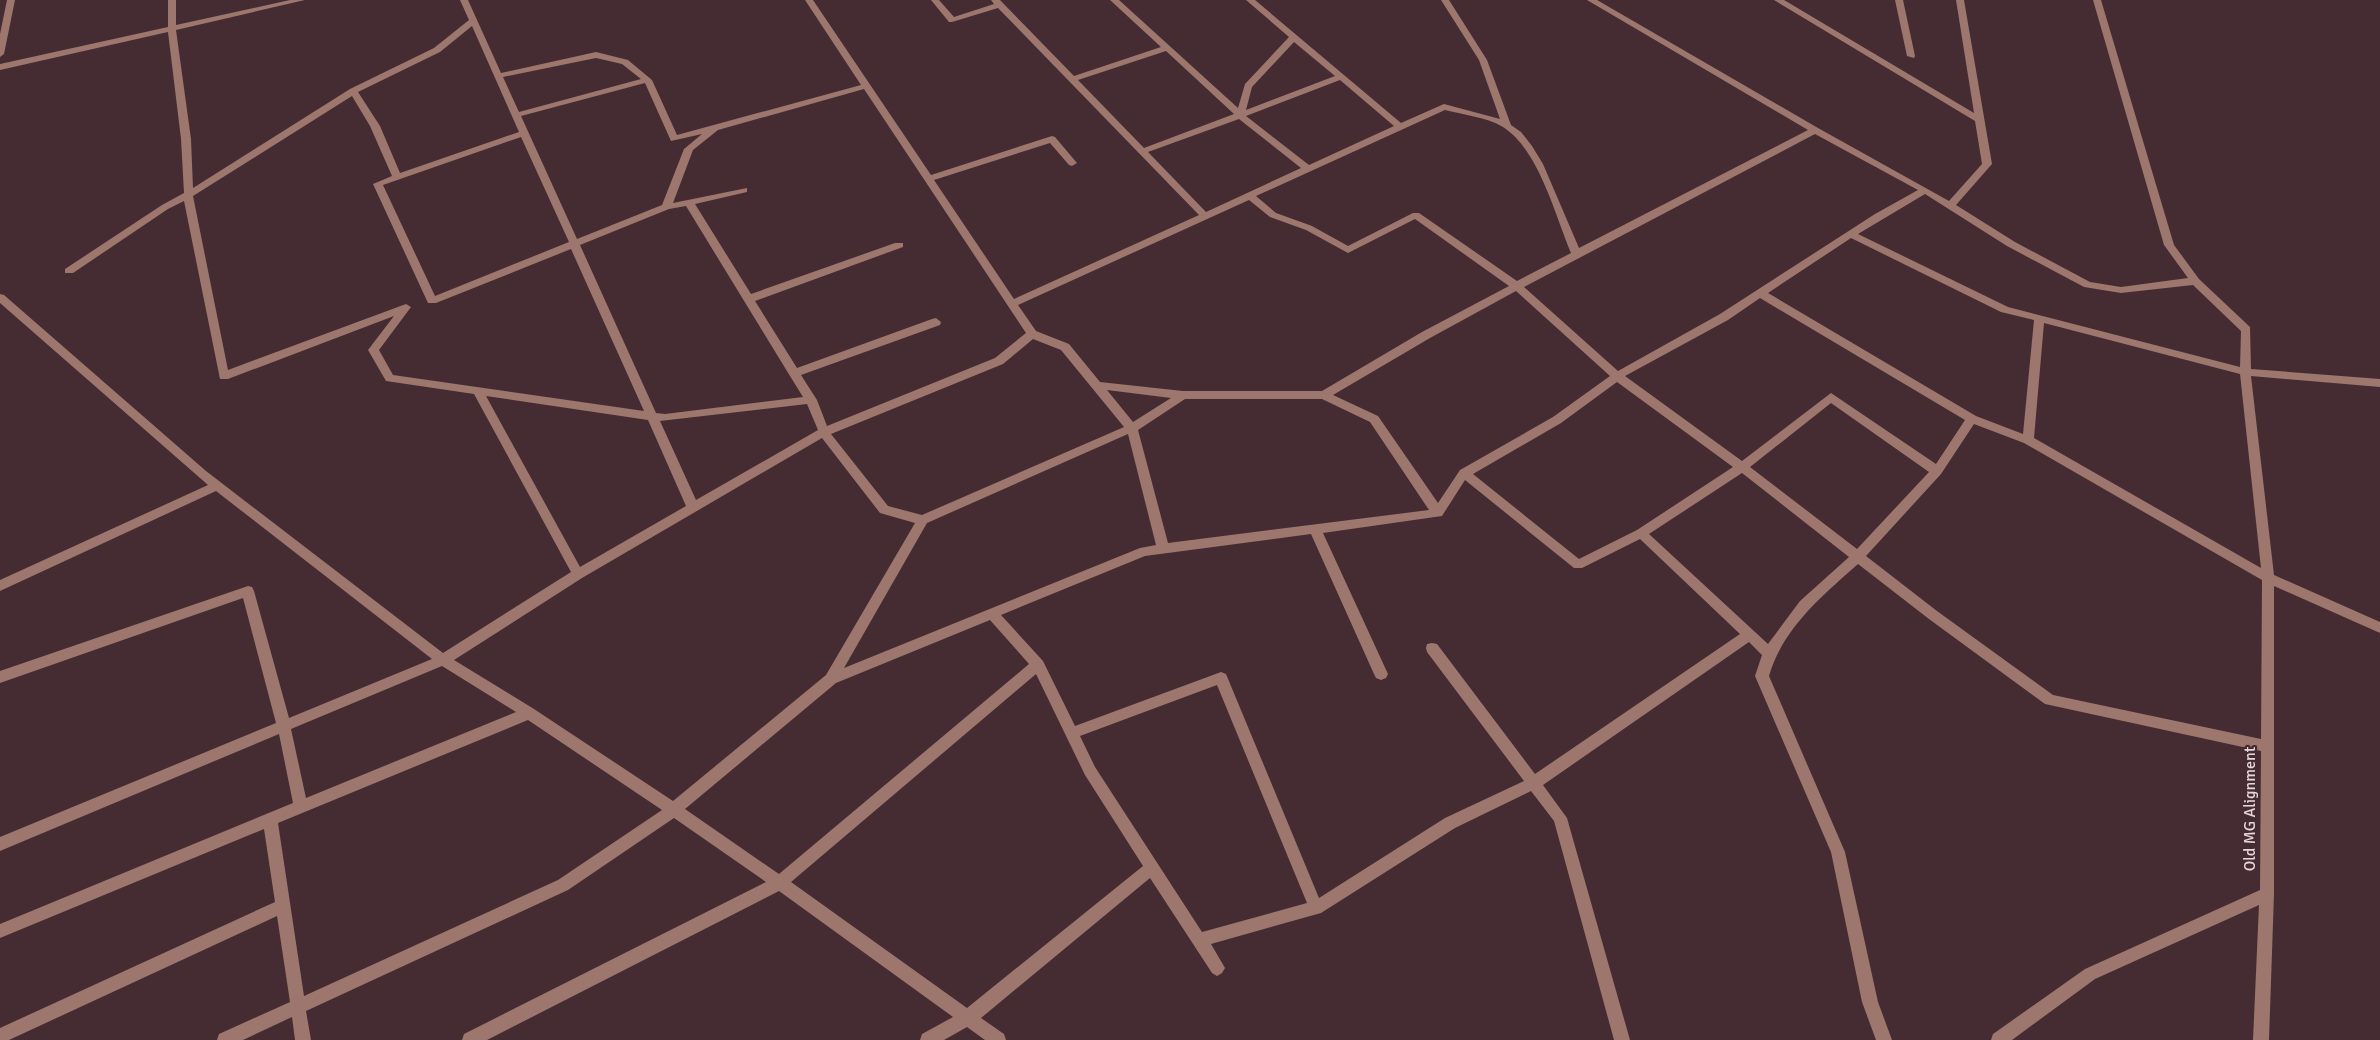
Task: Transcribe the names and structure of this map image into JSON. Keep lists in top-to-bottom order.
{
  "streets": {
    "street": ["Old MG Alignment"]
  }
}
